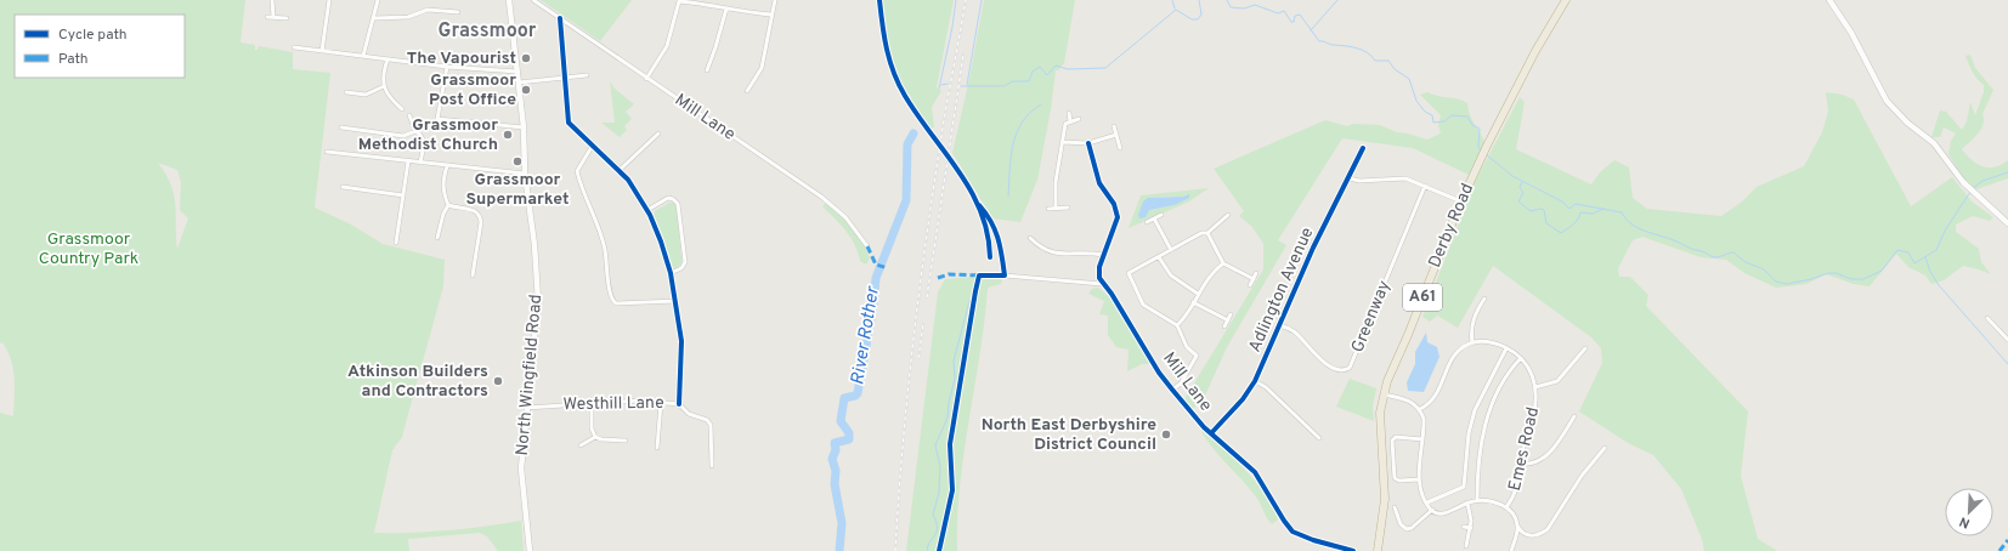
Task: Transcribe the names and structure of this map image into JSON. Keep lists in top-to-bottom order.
{
  "streets": {
    "highway": ["Derby Road", "A61"],
    "main road": ["North Wingfield Road"],
    "street": [
      "Mill Lane",
      "Adlington Avenue",
      "Greenway",
      "Westhill Lane",
      "Emes Road"
    ]
  },
  "crossings": [
    ["Mill Lane", "Adlington Avenue"],
    ["Adlington Avenue", "Greenway"],
    ["North Wingfield Road", "Westhill Lane"]
  ],
  "districts": ["Grassmoor"],
  "water": ["River Rother"],
  "parks": ["Grassmoor Country Park"],
  "places": [
    "The Vapourist",
    "Grassmoor Post Office",
    "Grassmoor Methodist Church",
    "Grassmoor Supermarket",
    "Atkinson Builders and Contractors",
    "North East Derbyshire District Council"
  ],
  "legend": ["Cycle path", "Path"],
  "north": "bottom left"
}
